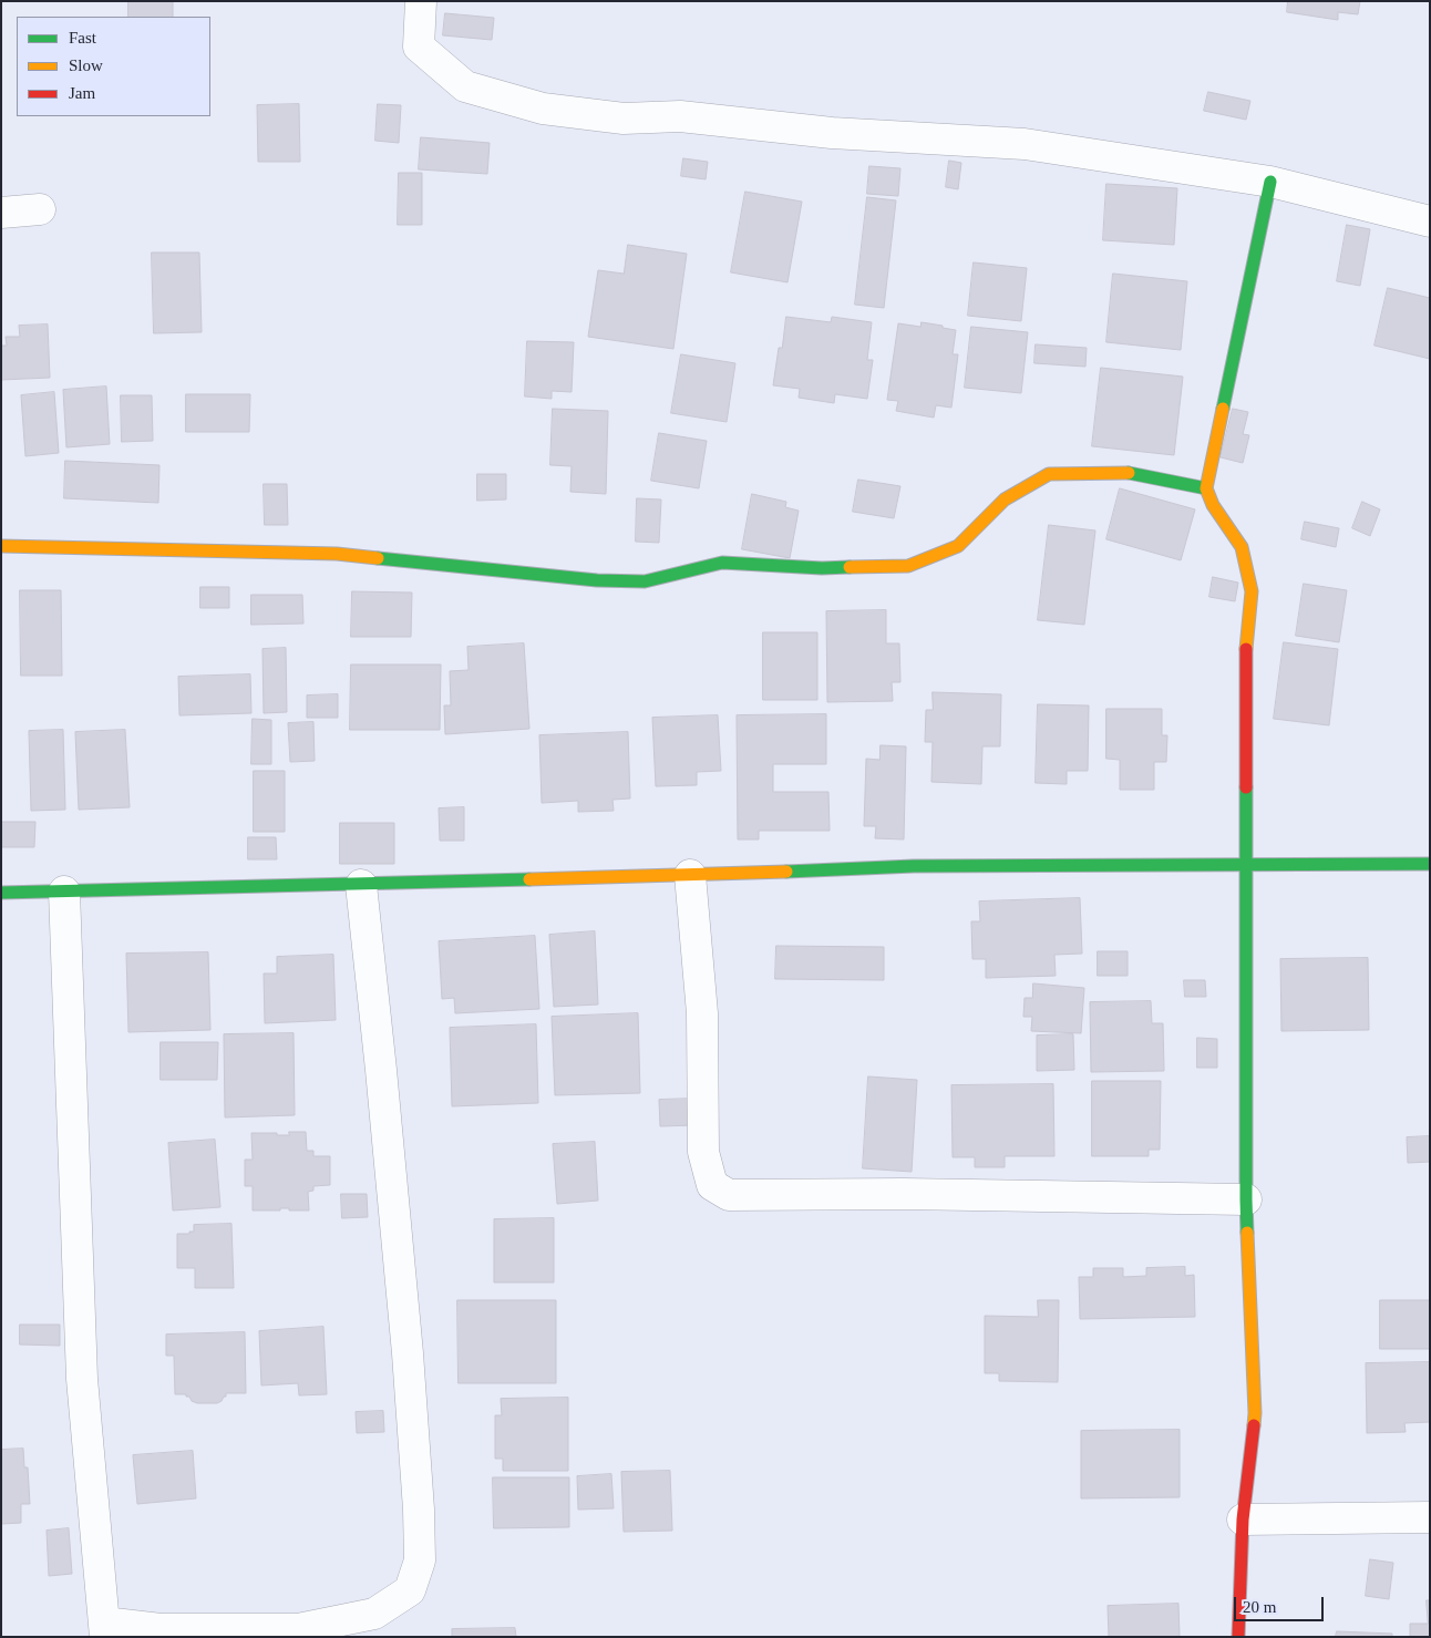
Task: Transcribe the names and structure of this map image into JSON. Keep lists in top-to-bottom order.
{
  "legend": ["Fast", "Slow", "Jam"],
  "scale_bar": "20 m"
}
